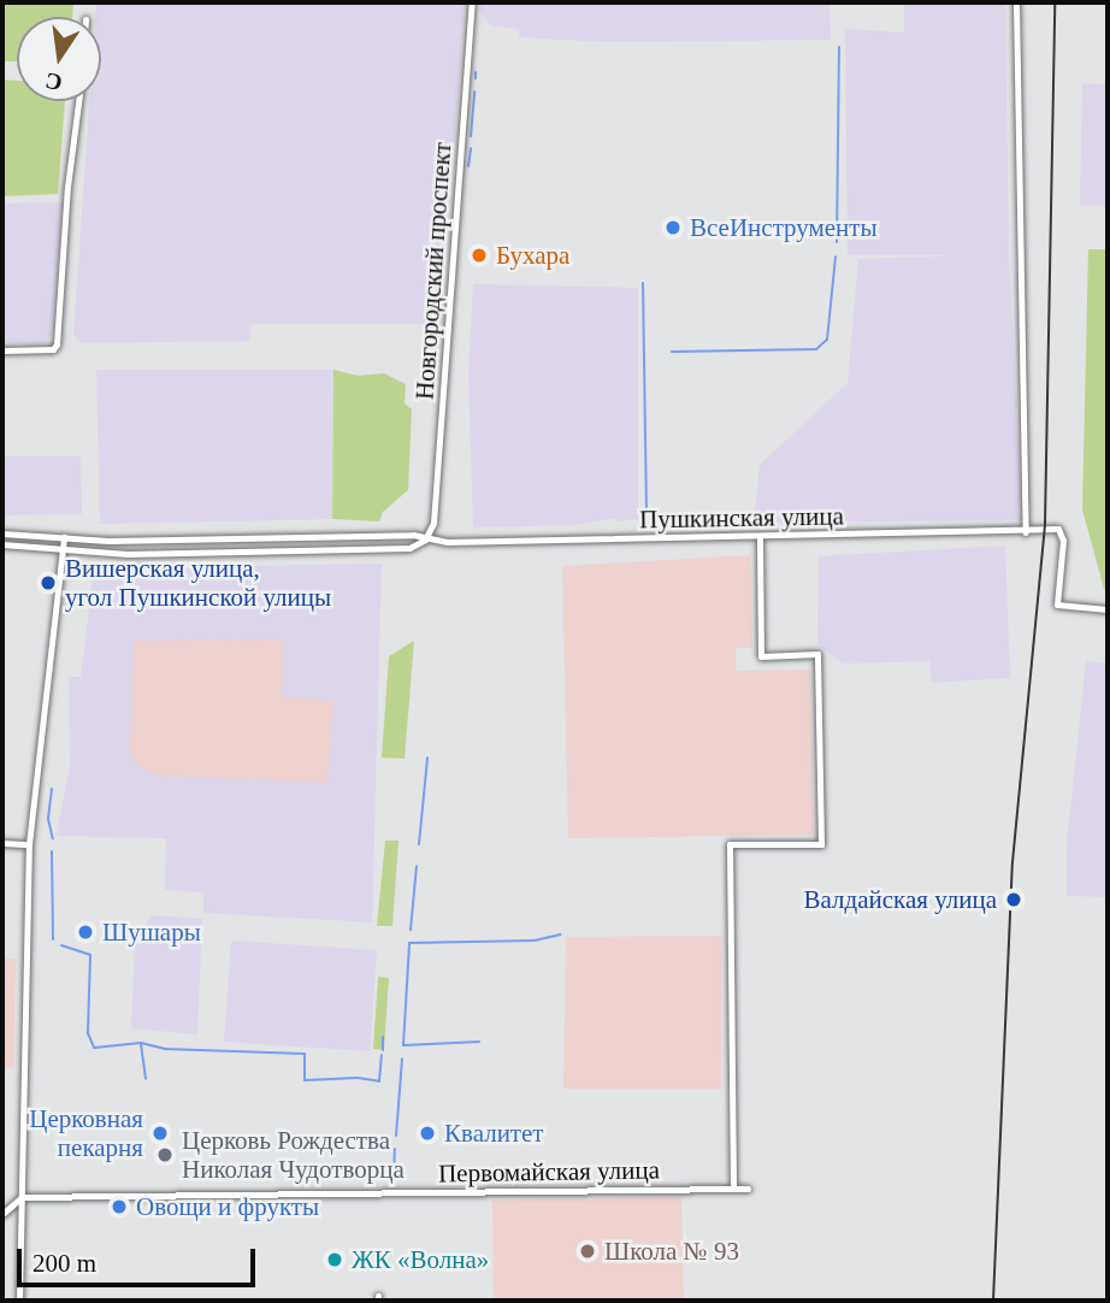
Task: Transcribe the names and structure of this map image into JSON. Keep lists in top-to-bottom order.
{
  "streets": {
    "street": ["Новгородский проспект", "Пушкинская улица", "Первомайская улица"]
  },
  "crossings": [
    ["Новгородский проспект", "Пушкинская улица"]
  ],
  "places": [
    "ВсеИнструменты",
    "Бухара",
    "Вишерская улица, угол Пушкинской улицы",
    "Валдайская улица",
    "Шушары",
    "Церковная пекарня",
    "Квалитет",
    "Церковь Рождества Николая Чудотворца",
    "Овощи и фрукты",
    "Школа № 93",
    "ЖК «Волна»"
  ],
  "scale_bar": "200 m",
  "north": "bottom"
}
